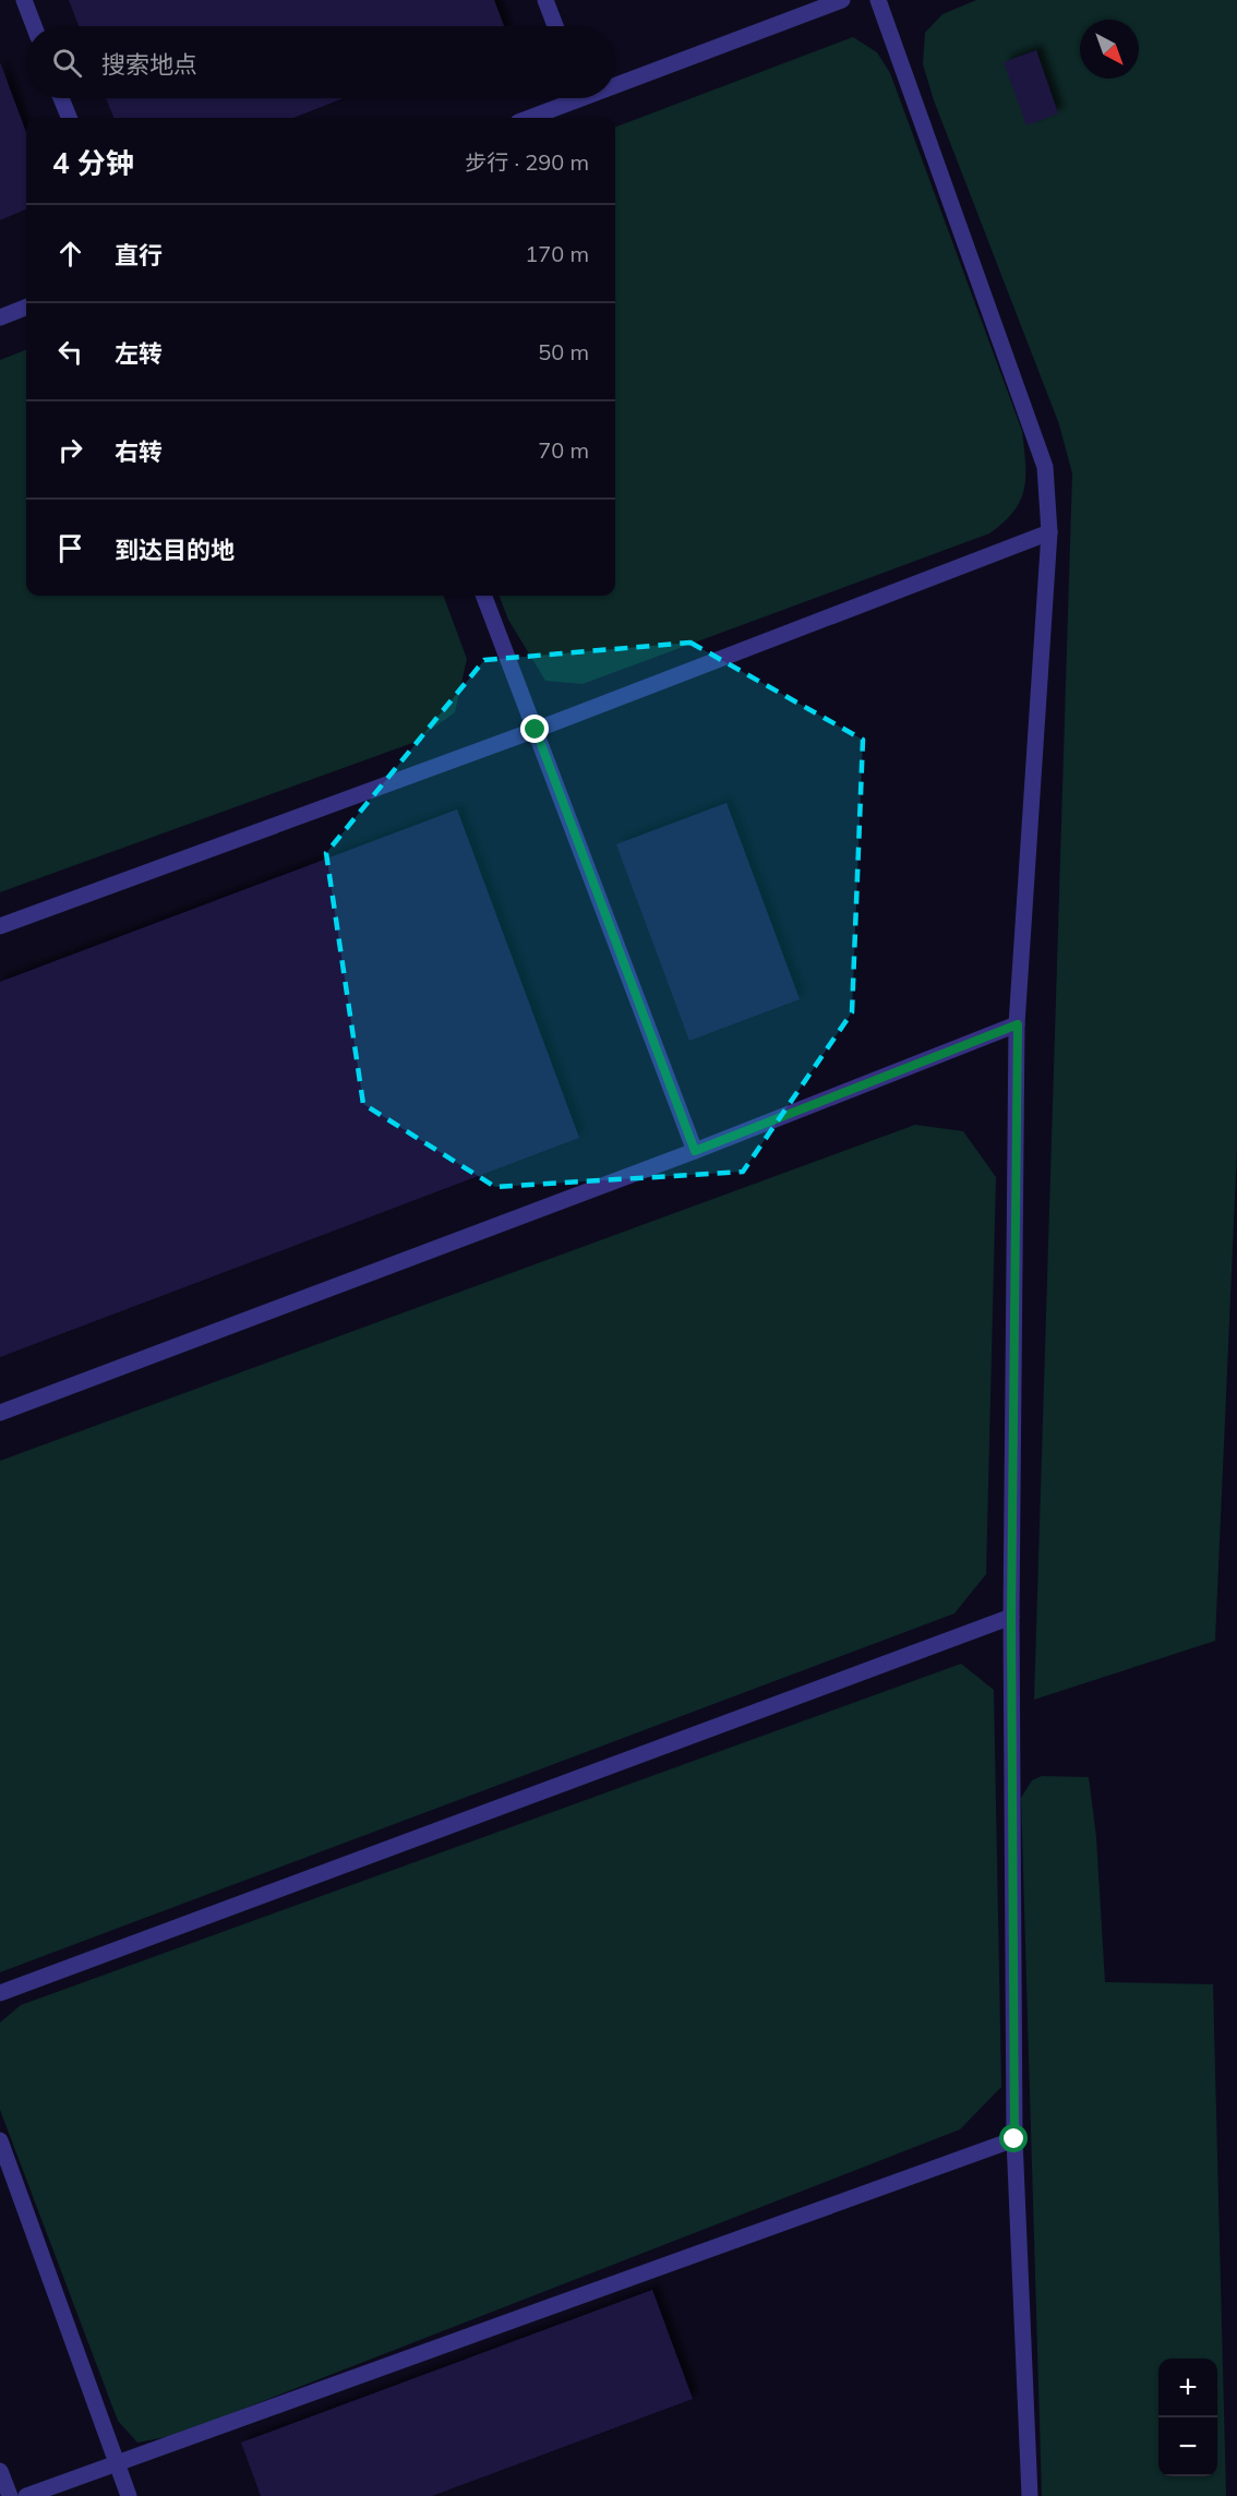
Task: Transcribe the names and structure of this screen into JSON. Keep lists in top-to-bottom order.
{
  "north": "bottom right",
  "page": {
    "search": "搜索地点",
    "heading": ["4 分钟", "步行 · 290 m"],
    "list": [
      ["直行", "170 m"],
      ["左转", "50 m"],
      ["右转", "70 m"],
      "到达目的地"
    ],
    "map_buttons": ["+", "−"]
  }
}
